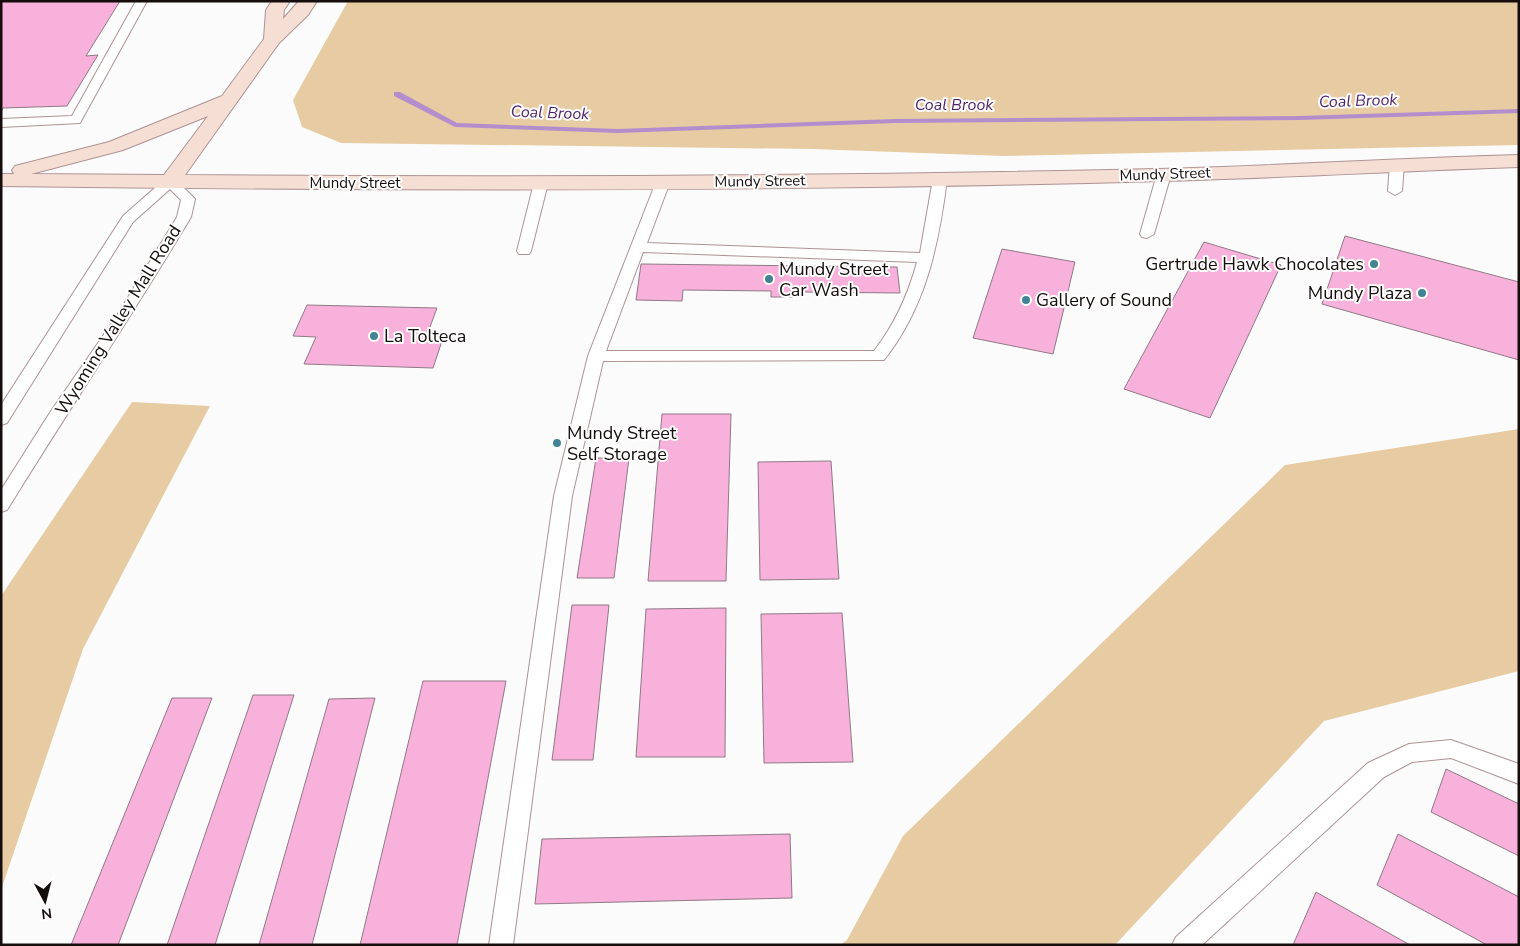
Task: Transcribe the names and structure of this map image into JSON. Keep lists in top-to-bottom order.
{
  "streets": {
    "main road": ["Mundy Street"],
    "lane": ["Wyoming Valley Mall Road"]
  },
  "crossings": [
    ["Mundy Street", "Wyoming Valley Mall Road"]
  ],
  "water": ["Coal Brook"],
  "places": [
    "Gertrude Hawk Chocolates",
    "Mundy Street Car Wash",
    "Mundy Plaza",
    "Gallery of Sound",
    "La Tolteca",
    "Mundy Street Self Storage"
  ],
  "north": "bottom"
}
